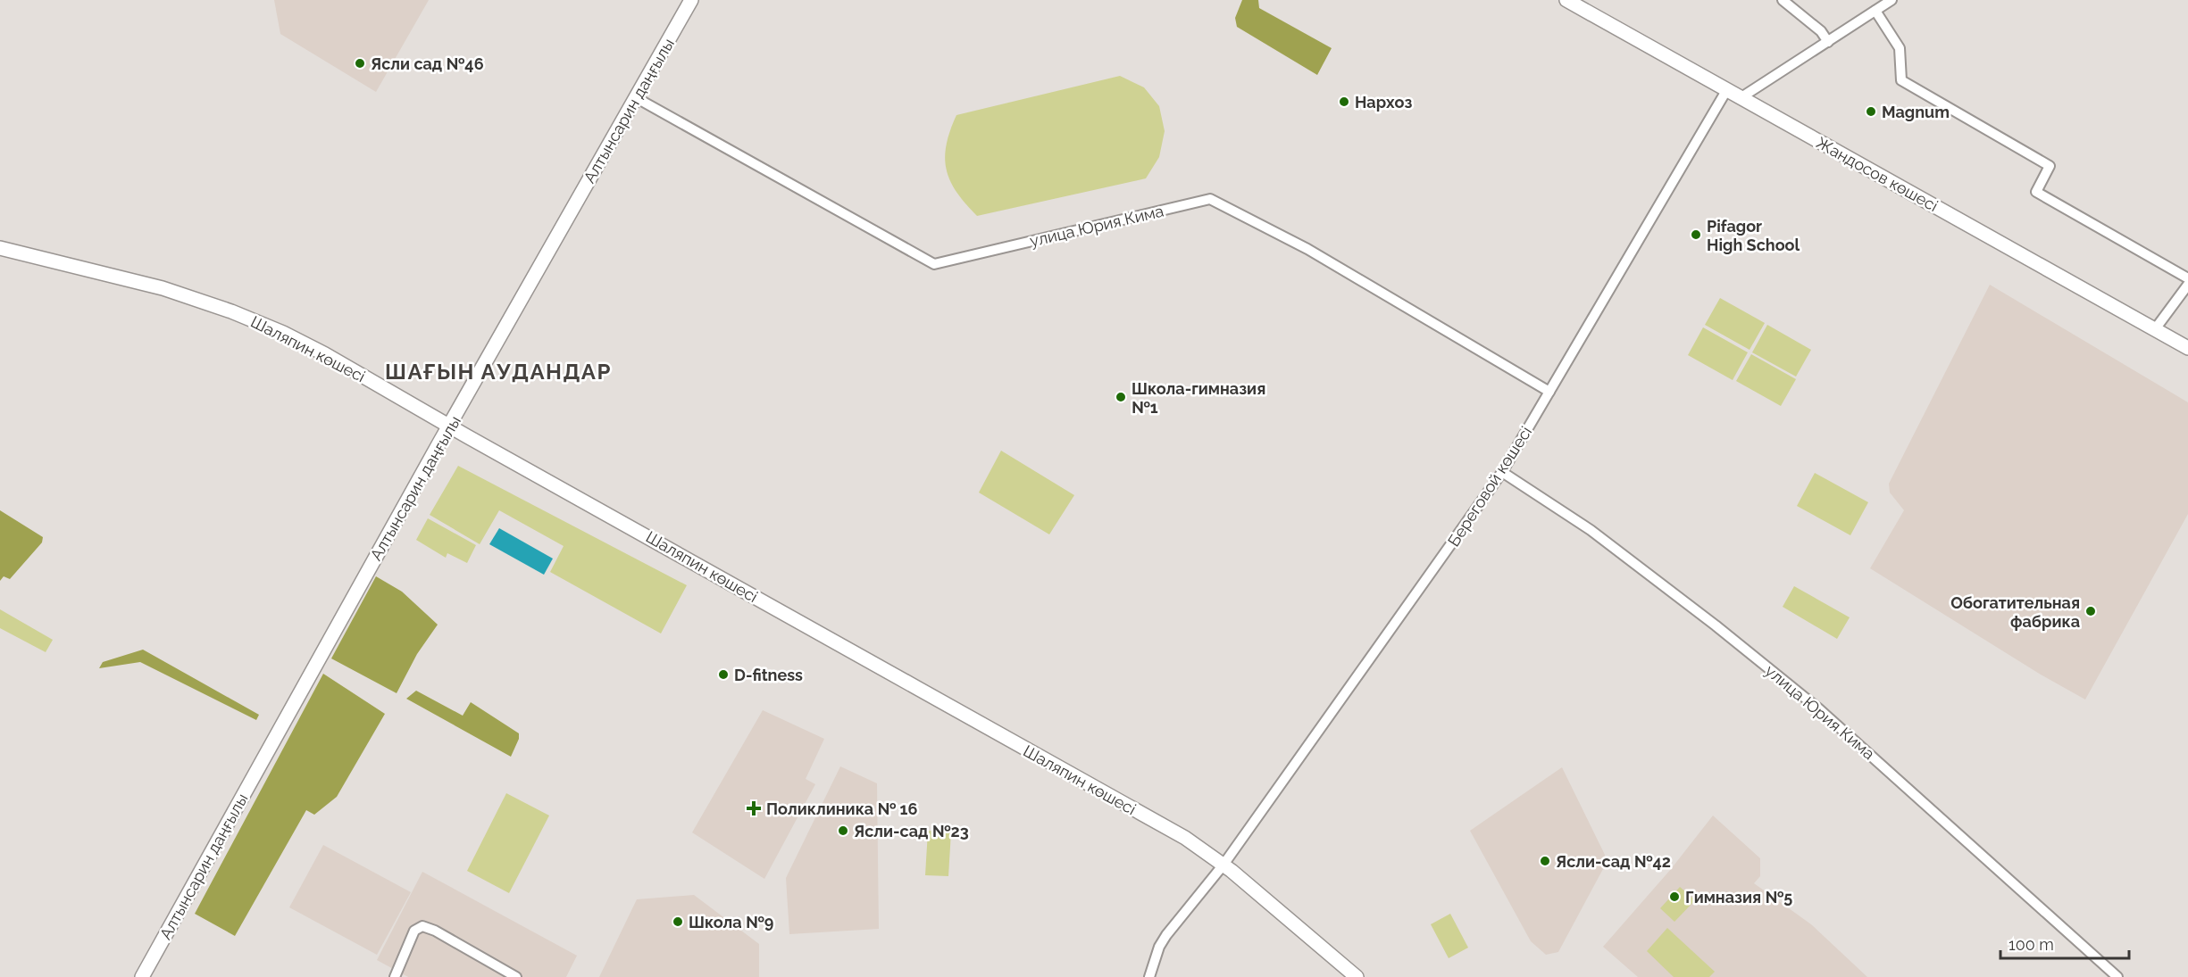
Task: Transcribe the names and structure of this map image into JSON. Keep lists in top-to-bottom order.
{
  "streets": {
    "main road": ["Алтынсарин даңғылы", "Жандосов көшесі", "Шаляпин көшесі"],
    "street": ["улица Юрия Кима", "Береговой көшесі"]
  },
  "crossings": [
    ["Алтынсарин даңғылы", "улица Юрия Кима"],
    ["Алтынсарин даңғылы", "Шаляпин көшесі"],
    ["Жандосов көшесі", "Береговой көшесі"],
    ["улица Юрия Кима", "Береговой көшесі"],
    ["Шаляпин көшесі", "Береговой көшесі"]
  ],
  "districts": ["ШАҒЫН АУДАНДАР"],
  "places": {
    "other": [
      "Ясли сад №46",
      "Нархоз",
      "Magnum",
      "Pifagor High School",
      "Школа-гимназия №1",
      "Обогатительная фабрика",
      "D-fitness",
      "Ясли-сад №23",
      "Ясли-сад №42",
      "Гимназия №5",
      "Школа №9"
    ],
    "health": ["Поликлиника № 16"]
  },
  "scale_bar": "100 m"
}
